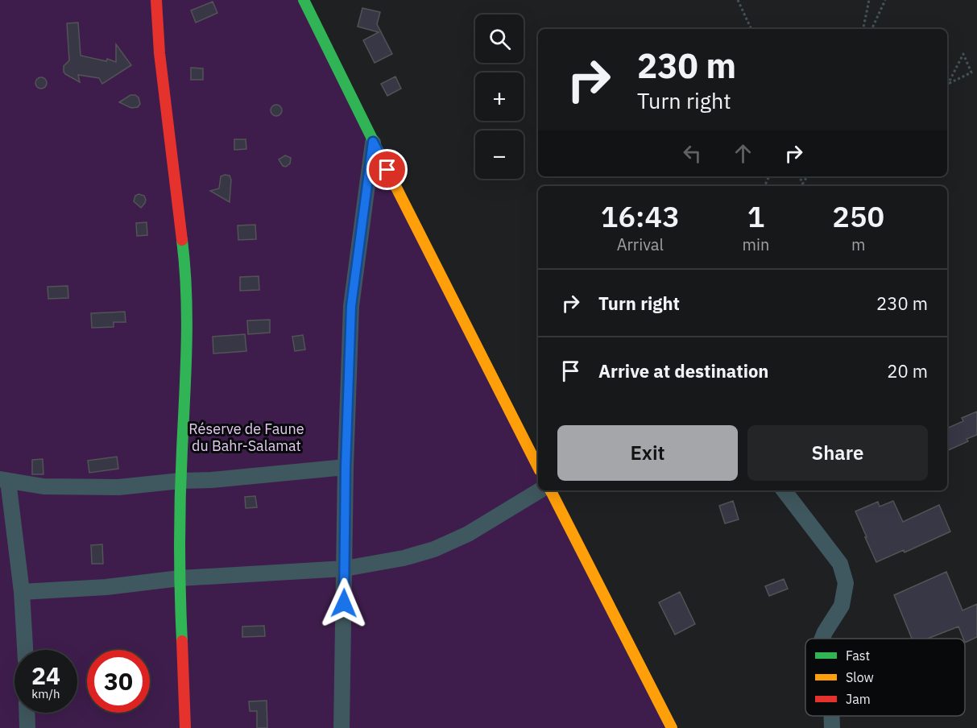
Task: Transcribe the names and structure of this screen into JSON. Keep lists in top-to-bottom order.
{
  "parks": ["Réserve de Faune du Bahr-Salamat"],
  "legend": ["Fast", "Slow", "Jam"],
  "page": {
    "map_buttons": ["+", "−"],
    "turn": ["230 m", "Turn right"],
    "eta": [
      "16:43",
      "Arrival",
      "1",
      "min",
      "250",
      "m"
    ],
    "list": [
      {
        "name": "Turn right",
        "value": "230 m"
      },
      {
        "name": "Arrive at destination",
        "value": "20 m"
      }
    ],
    "buttons": ["Exit", "Share"],
    "speed": "24 km/h",
    "limit": "30"
  }
}
